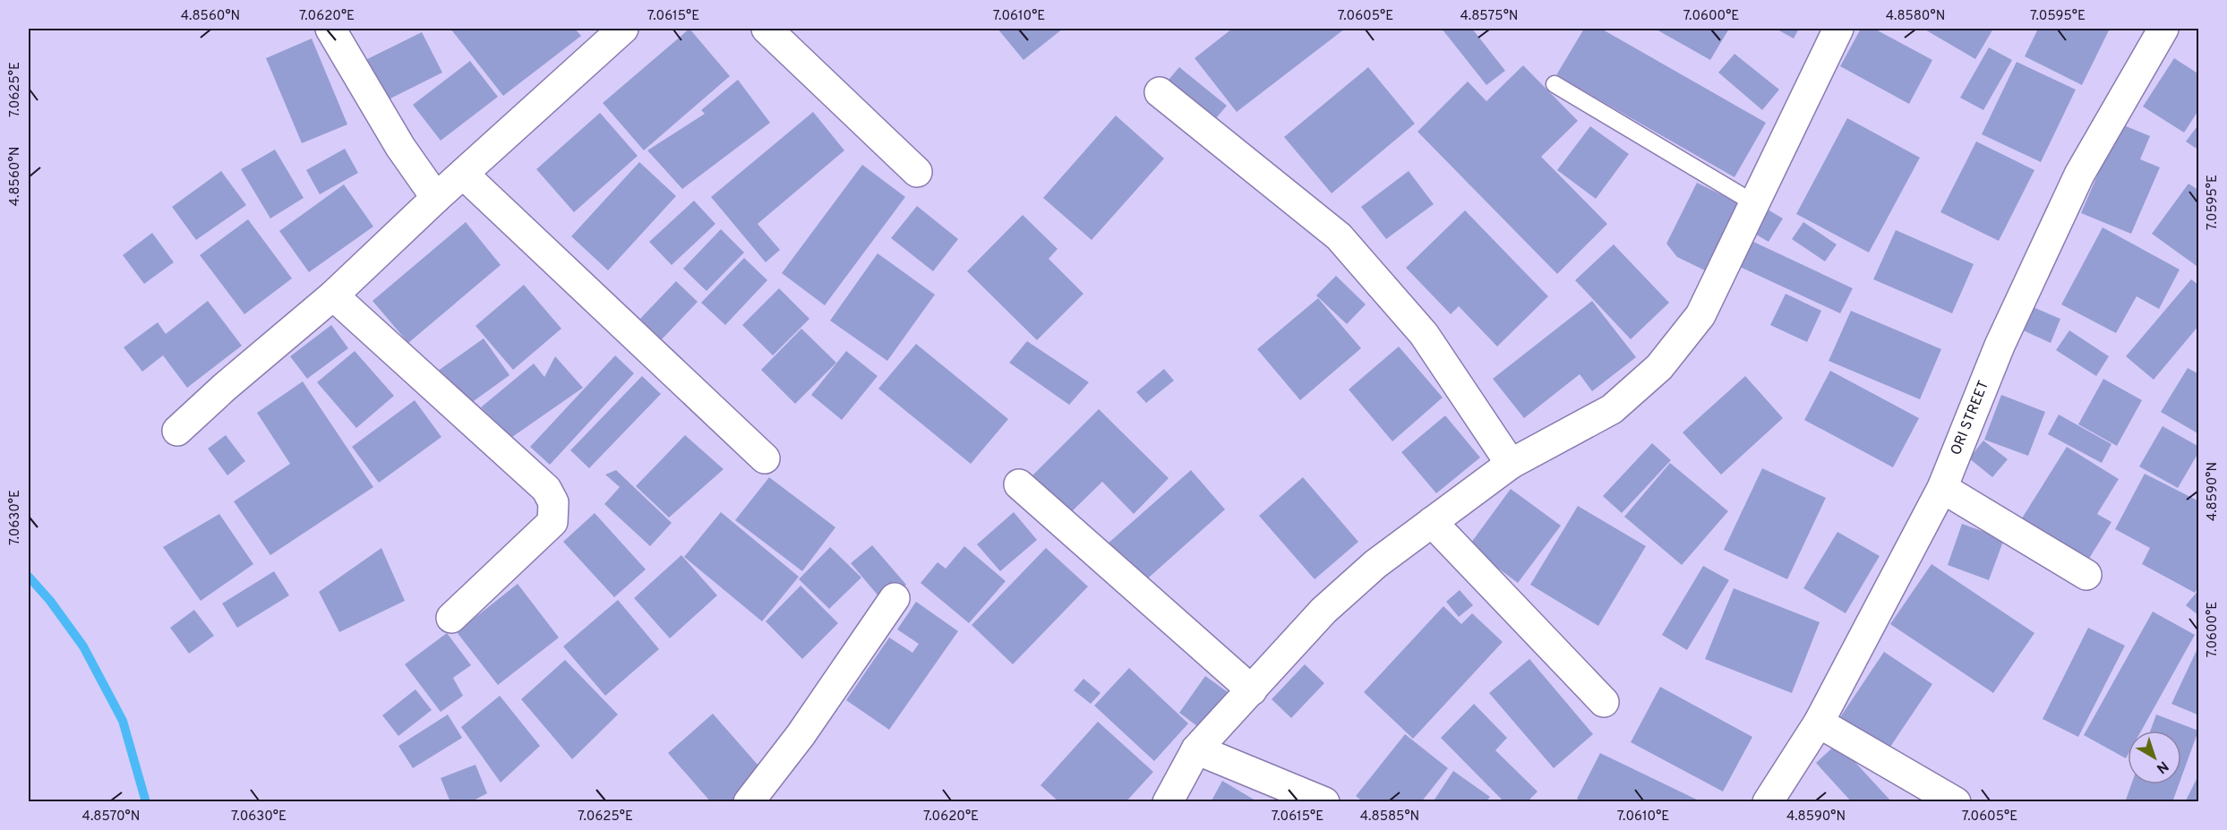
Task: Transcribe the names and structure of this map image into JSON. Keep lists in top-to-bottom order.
{
  "streets": {
    "street": ["ORI STREET"]
  },
  "north": "bottom right",
  "coordinates": [
    "4.8560°N",
    "7.0620°E",
    "7.0615°E",
    "7.0610°E",
    "7.0605°E",
    "4.8575°N",
    "7.0600°E",
    "4.8580°N",
    "7.0595°E",
    "7.0625°E",
    "4.8590°N",
    "7.0630°E",
    "4.8570°N",
    "4.8585°N"
  ]
}
